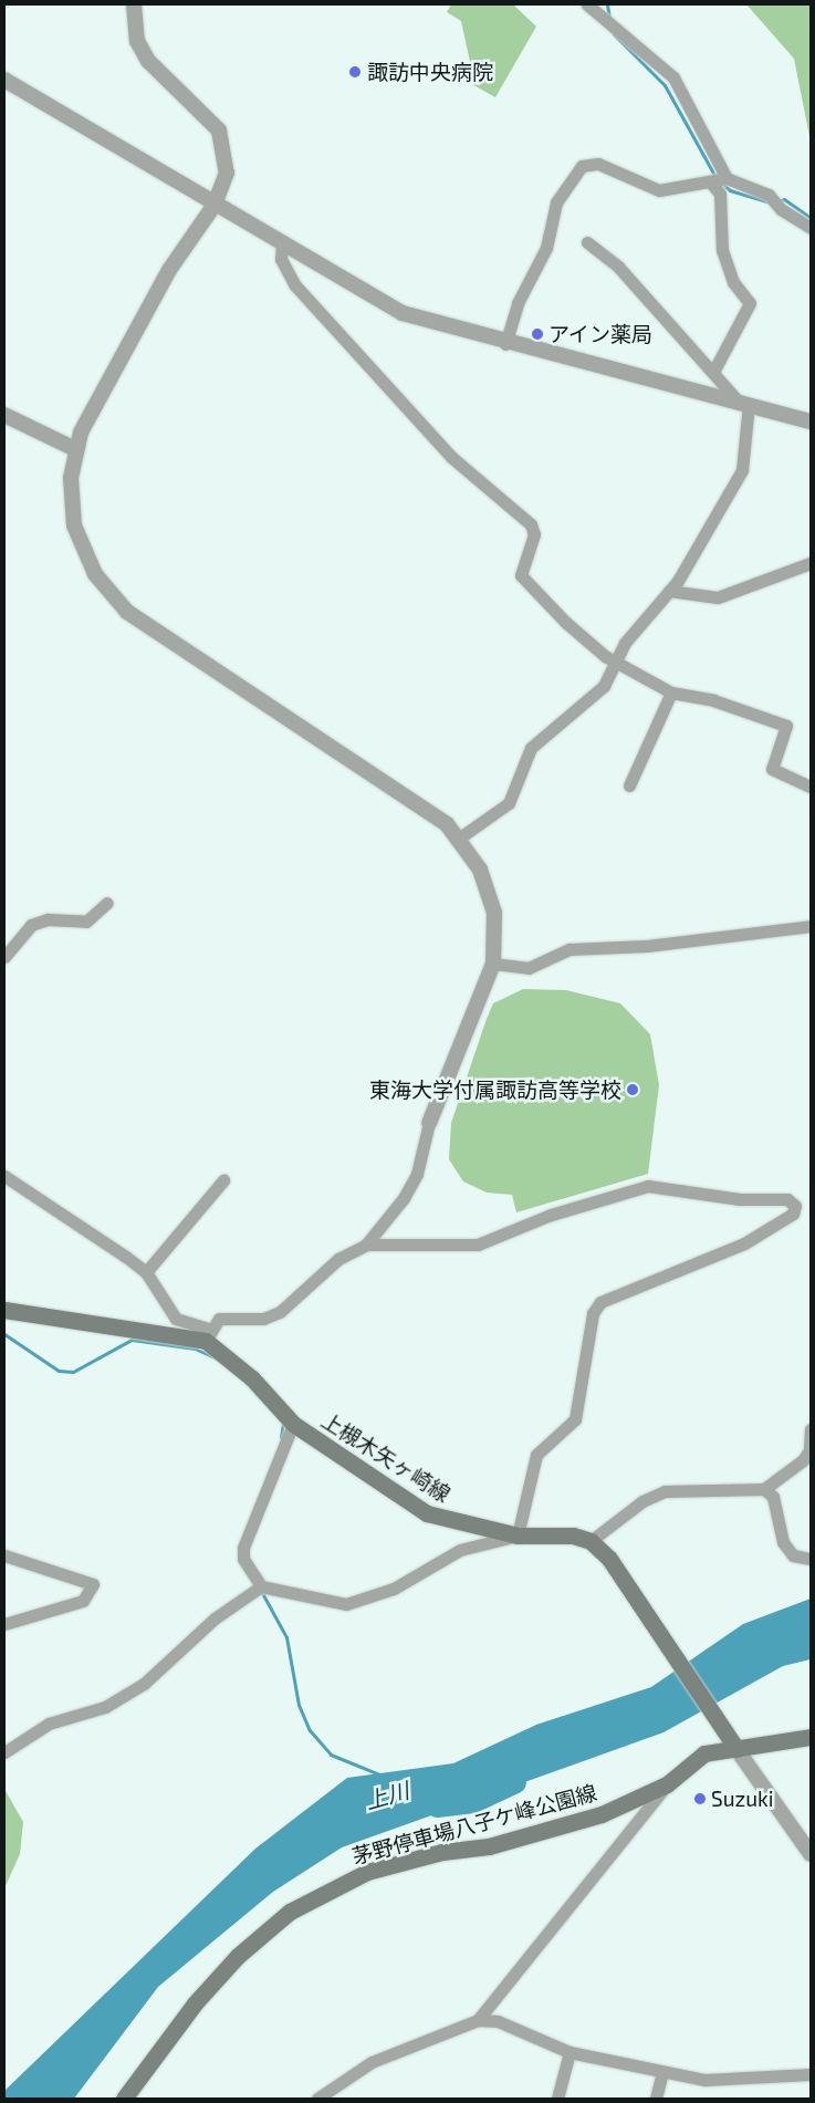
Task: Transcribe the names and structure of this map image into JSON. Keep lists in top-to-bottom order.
{
  "streets": {
    "main road": ["上槻木矢ヶ崎線", "茅野停車場八子ケ峰公園線"]
  },
  "water": ["上川"],
  "places": [
    "諏訪中央病院",
    "アイン薬局",
    "東海大学付属諏訪高等学校",
    "Suzuki"
  ]
}
